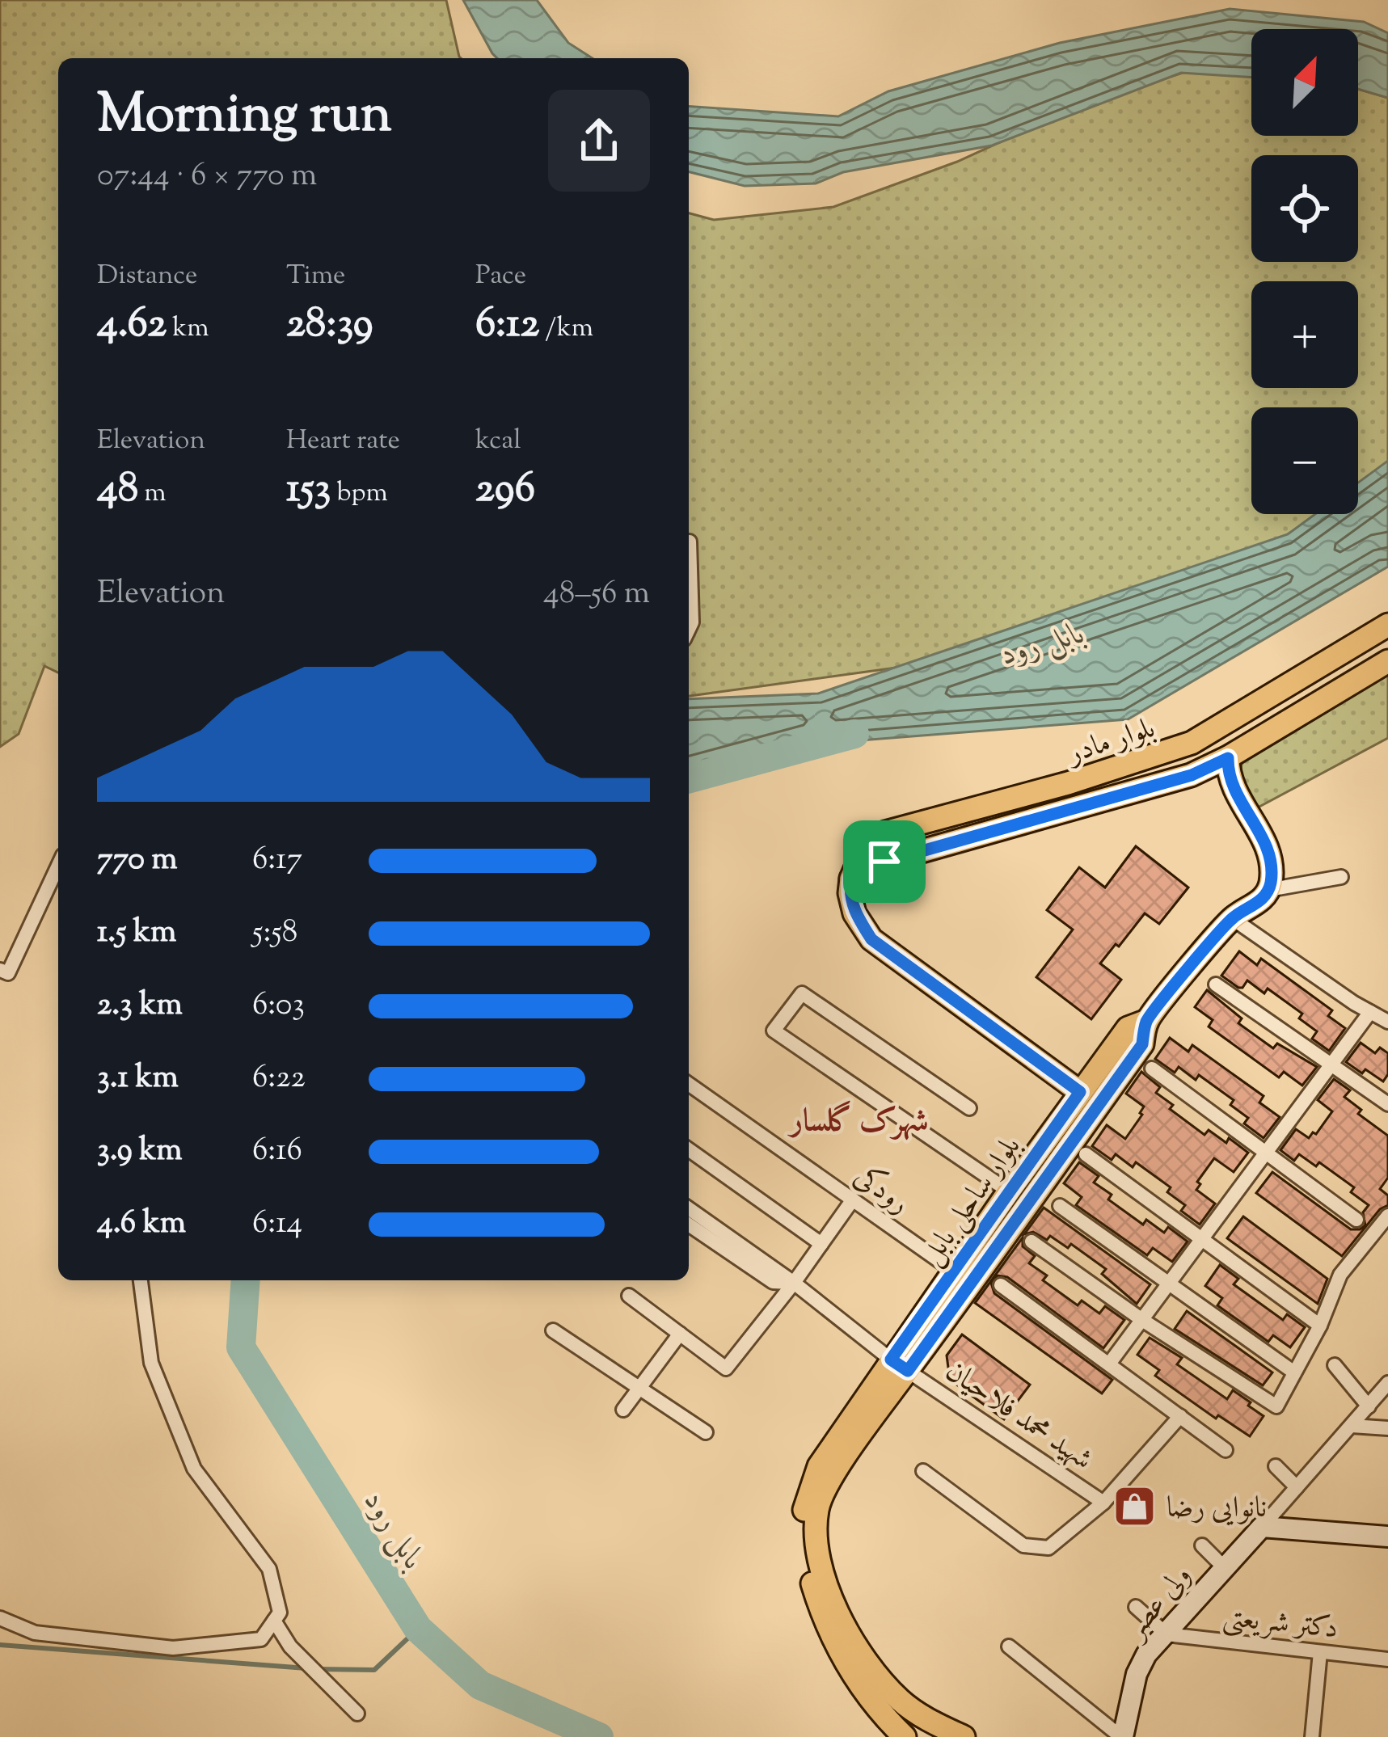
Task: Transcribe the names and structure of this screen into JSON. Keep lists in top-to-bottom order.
{
  "streets": {
    "main road": ["بلوار مادر", "بلوار ساحلی بابل", "ولی عصر"],
    "street": ["رودکی", "شهید محمد فلاحیان", "دکتر شریعتی"]
  },
  "crossings": [
    ["رودکی", "بلوار ساحلی بابل"],
    ["بلوار ساحلی بابل", "شهید محمد فلاحیان"],
    ["ولی عصر", "دکتر شریعتی"]
  ],
  "districts": ["شهرک گلسار"],
  "water": ["بابل رود"],
  "places": {
    "shop": ["نانوایی رضا"]
  },
  "north": "top right",
  "page": {
    "map_buttons": ["+", "−"],
    "heading": ["Morning run", "07:44 · 6 × 770 m"],
    "stats": [
      ["Distance", "4.62 km"],
      ["Time", "28:39"],
      ["Pace", "6:12 /km"],
      ["Elevation", "48 m"],
      ["Heart rate", "153 bpm"],
      ["kcal", "296"]
    ],
    "chart": ["Elevation", "48–56 m"],
    "list": [
      {
        "name": "770 m",
        "note": "6:17"
      },
      {
        "name": "1.5 km",
        "note": "5:58"
      },
      {
        "name": "2.3 km",
        "note": "6:03"
      },
      {
        "name": "3.1 km",
        "note": "6:22"
      },
      {
        "name": "3.9 km",
        "note": "6:16"
      },
      {
        "name": "4.6 km",
        "note": "6:14"
      }
    ]
  }
}
